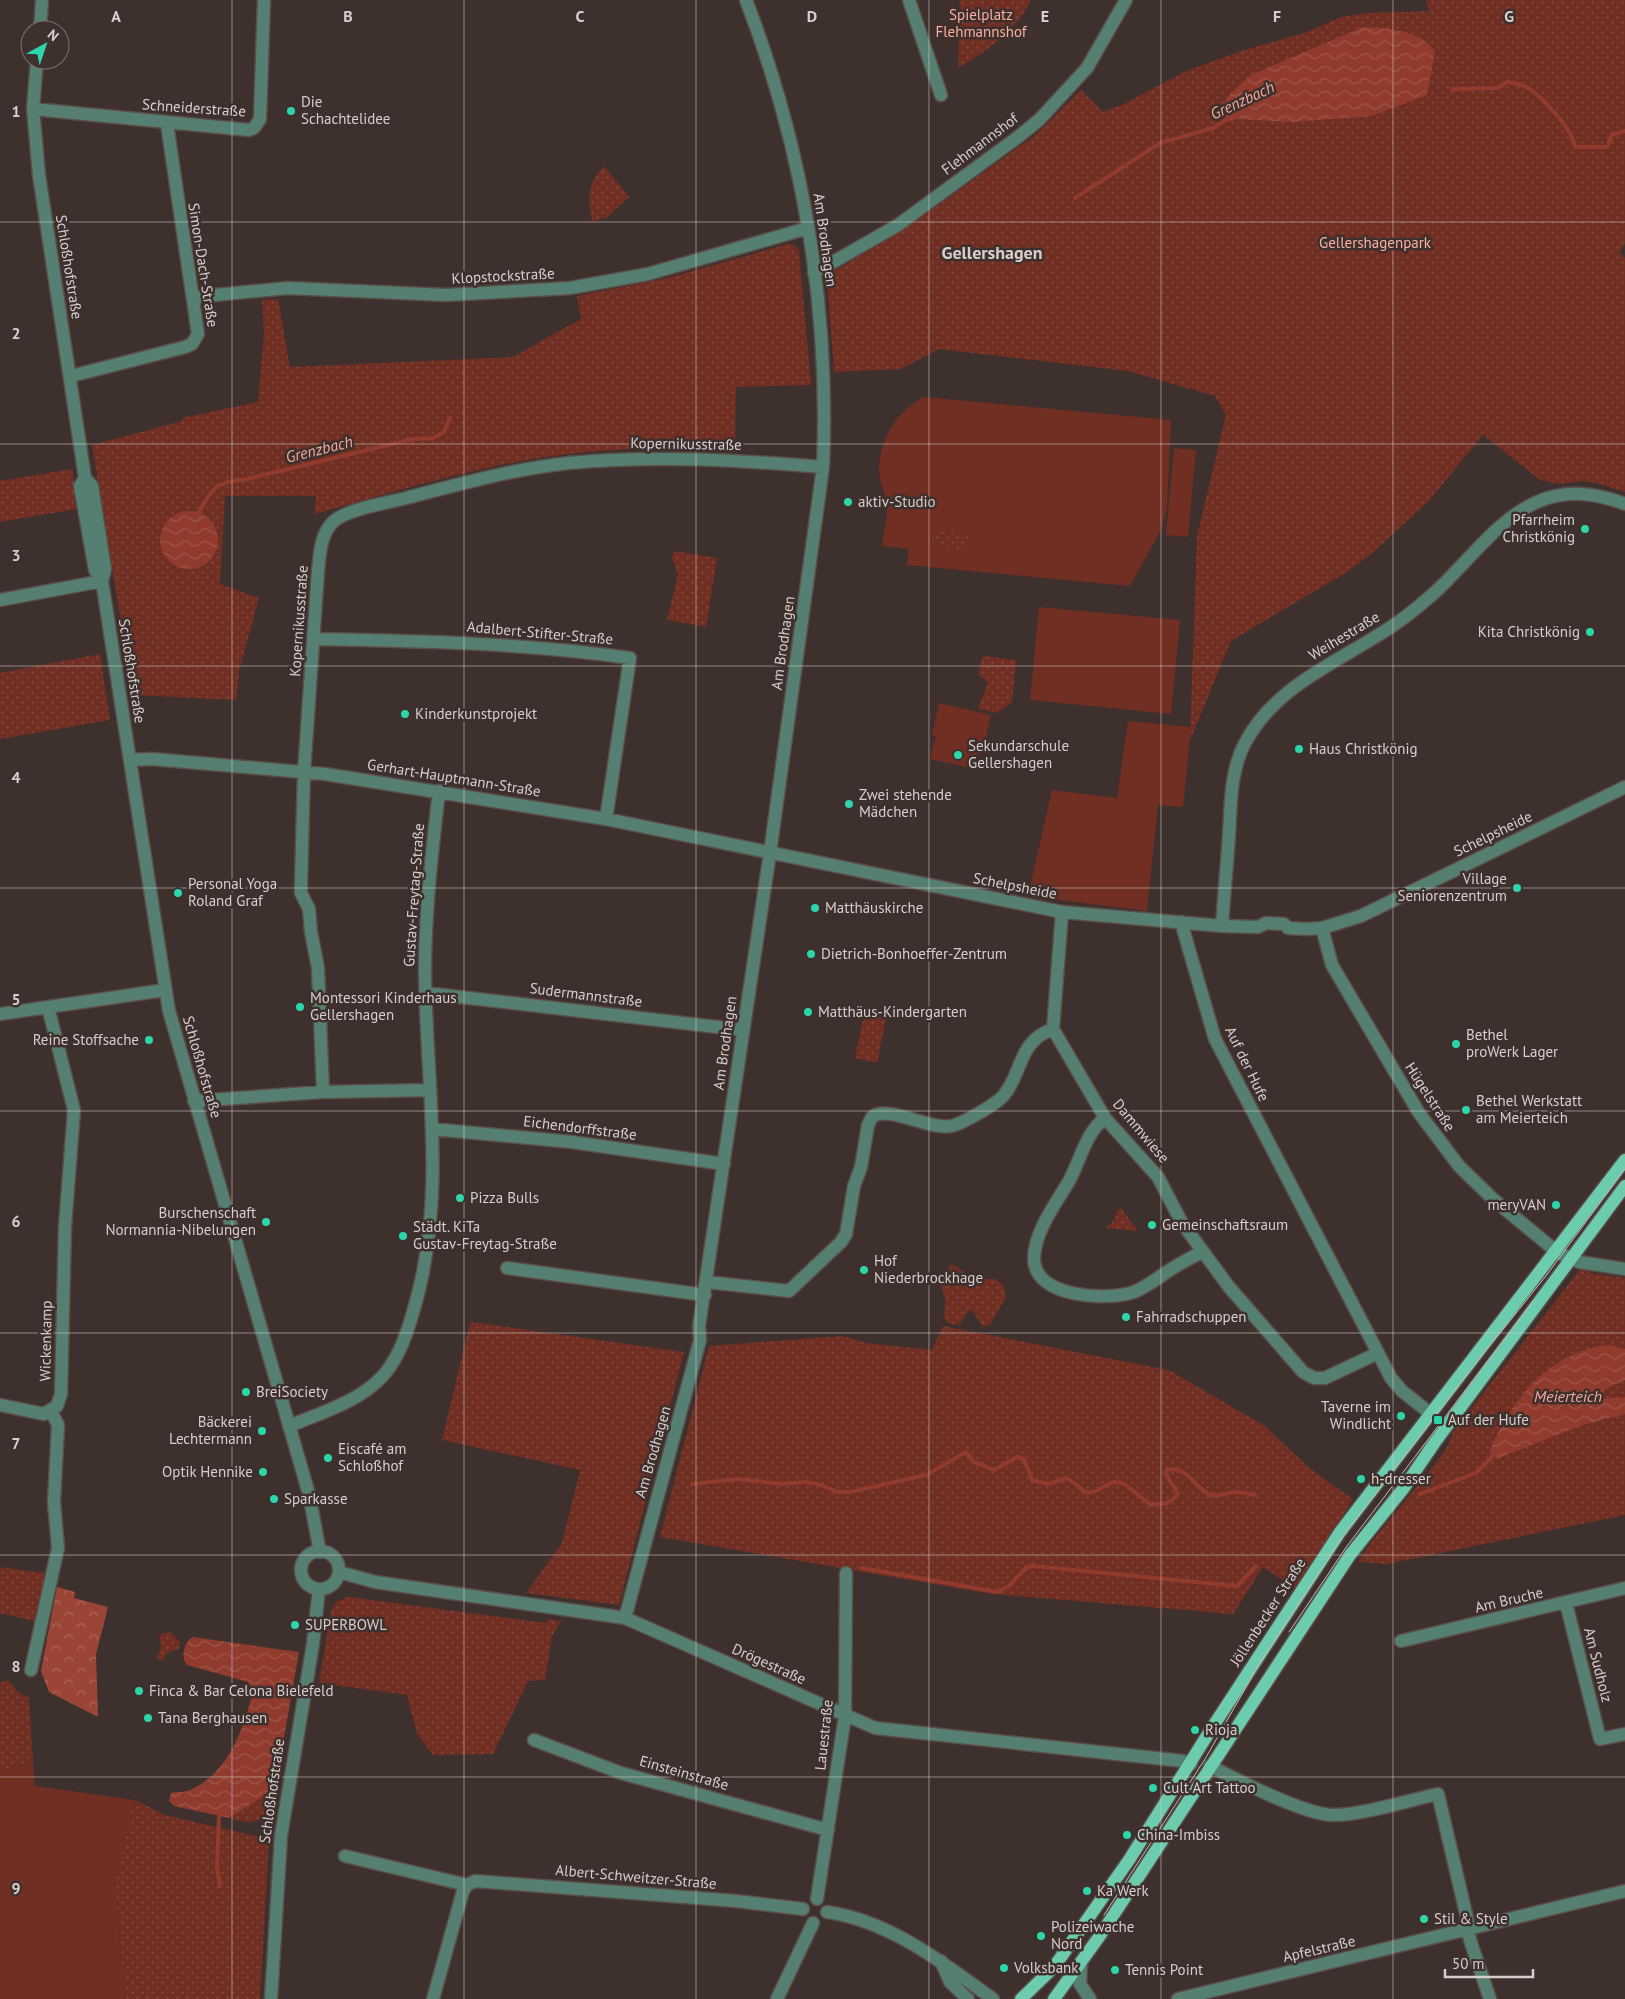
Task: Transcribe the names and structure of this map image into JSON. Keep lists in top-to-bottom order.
{
  "streets": {
    "main road": ["Jöllenbecker Straße"],
    "street": [
      "Schneiderstraße",
      "Flehmannshof",
      "Am Brodhagen",
      "Simon-Dach-Straße",
      "Schloßhofstraße",
      "Klopstockstraße",
      "Kopernikusstraße",
      "Adalbert-Stifter-Straße",
      "Weihestraße",
      "Gerhart-Hauptmann-Straße",
      "Schelpsheide",
      "Gustav-Freytag-Straße",
      "Sudermannstraße",
      "Auf der Hufe",
      "Hügelstraße",
      "Eichendorffstraße",
      "Dammwiese",
      "Wickenkamp",
      "Am Bruche",
      "Drögestraße",
      "Am Sudholz",
      "Lauestraße",
      "Einsteinstraße",
      "Albert-Schweitzer-Straße",
      "Apfelstraße"
    ]
  },
  "crossings": [
    ["Schneiderstraße", "Simon-Dach-Straße"],
    ["Schneiderstraße", "Schloßhofstraße"],
    ["Flehmannshof", "Am Brodhagen"],
    ["Am Brodhagen", "Klopstockstraße"],
    ["Am Brodhagen", "Kopernikusstraße"],
    ["Am Brodhagen", "Gerhart-Hauptmann-Straße"],
    ["Am Brodhagen", "Schelpsheide"],
    ["Am Brodhagen", "Sudermannstraße"],
    ["Am Brodhagen", "Eichendorffstraße"],
    ["Am Brodhagen", "Drögestraße"],
    ["Simon-Dach-Straße", "Schloßhofstraße"],
    ["Simon-Dach-Straße", "Klopstockstraße"],
    ["Schloßhofstraße", "Gerhart-Hauptmann-Straße"],
    ["Schloßhofstraße", "Gustav-Freytag-Straße"],
    ["Schloßhofstraße", "Drögestraße"],
    ["Kopernikusstraße", "Adalbert-Stifter-Straße"],
    ["Kopernikusstraße", "Gerhart-Hauptmann-Straße"],
    ["Adalbert-Stifter-Straße", "Gerhart-Hauptmann-Straße"],
    ["Weihestraße", "Schelpsheide"],
    ["Gerhart-Hauptmann-Straße", "Schelpsheide"],
    ["Gerhart-Hauptmann-Straße", "Gustav-Freytag-Straße"],
    ["Schelpsheide", "Auf der Hufe"],
    ["Schelpsheide", "Hügelstraße"],
    ["Gustav-Freytag-Straße", "Sudermannstraße"],
    ["Gustav-Freytag-Straße", "Eichendorffstraße"],
    ["Auf der Hufe", "Dammwiese"],
    ["Auf der Hufe", "Jöllenbecker Straße"],
    ["Hügelstraße", "Jöllenbecker Straße"],
    ["Am Bruche", "Am Sudholz"],
    ["Jöllenbecker Straße", "Drögestraße"],
    ["Drögestraße", "Lauestraße"],
    ["Lauestraße", "Einsteinstraße"],
    ["Lauestraße", "Albert-Schweitzer-Straße"]
  ],
  "districts": ["Gellershagen"],
  "water": ["Grenzbach", "Meierteich"],
  "parks": ["Spielplatz Flehmannshof", "Gellershagenpark"],
  "places": {
    "other": [
      "Die Schachtelidee",
      "aktiv-Studio",
      "Pfarrheim Christkönig",
      "Kita Christkönig",
      "Kinderkunstprojekt",
      "Haus Christkönig",
      "Sekundarschule Gellershagen",
      "Zwei stehende Mädchen",
      "Village Seniorenzentrum",
      "Personal Yoga Roland Graf",
      "Matthäuskirche",
      "Dietrich-Bonhoeffer-Zentrum",
      "Montessori Kinderhaus Gellershagen",
      "Matthäus-Kindergarten",
      "Reine Stoffsache",
      "Bethel proWerk Lager",
      "Bethel Werkstatt am Meierteich",
      "Pizza Bulls",
      "meryVAN",
      "Burschenschaft Normannia-Nibelungen",
      "Gemeinschaftsraum",
      "Städt. KiTa Gustav-Freytag-Straße",
      "Hof Niederbrockhage",
      "Fahrradschuppen",
      "BreiSociety",
      "Taverne im Windlicht",
      "Bäckerei Lechtermann",
      "Eiscafé am Schloßhof",
      "Optik Hennike",
      "h-dresser",
      "Sparkasse",
      "SUPERBOWL",
      "Finca & Bar Celona Bielefeld",
      "Tana Berghausen",
      "Rioja",
      "Cult Art Tattoo",
      "China-Imbiss",
      "Ka Werk",
      "Stil & Style",
      "Polizeiwache Nord",
      "Volksbank",
      "Tennis Point"
    ],
    "transit": ["Auf der Hufe"]
  },
  "scale_bar": "50 m",
  "north": "top right",
  "grid": {
    "columns": [
      "A",
      "B",
      "C",
      "D",
      "E",
      "F",
      "G"
    ],
    "rows": [
      "1",
      "2",
      "3",
      "4",
      "5",
      "6",
      "7",
      "8",
      "9"
    ]
  }
}
